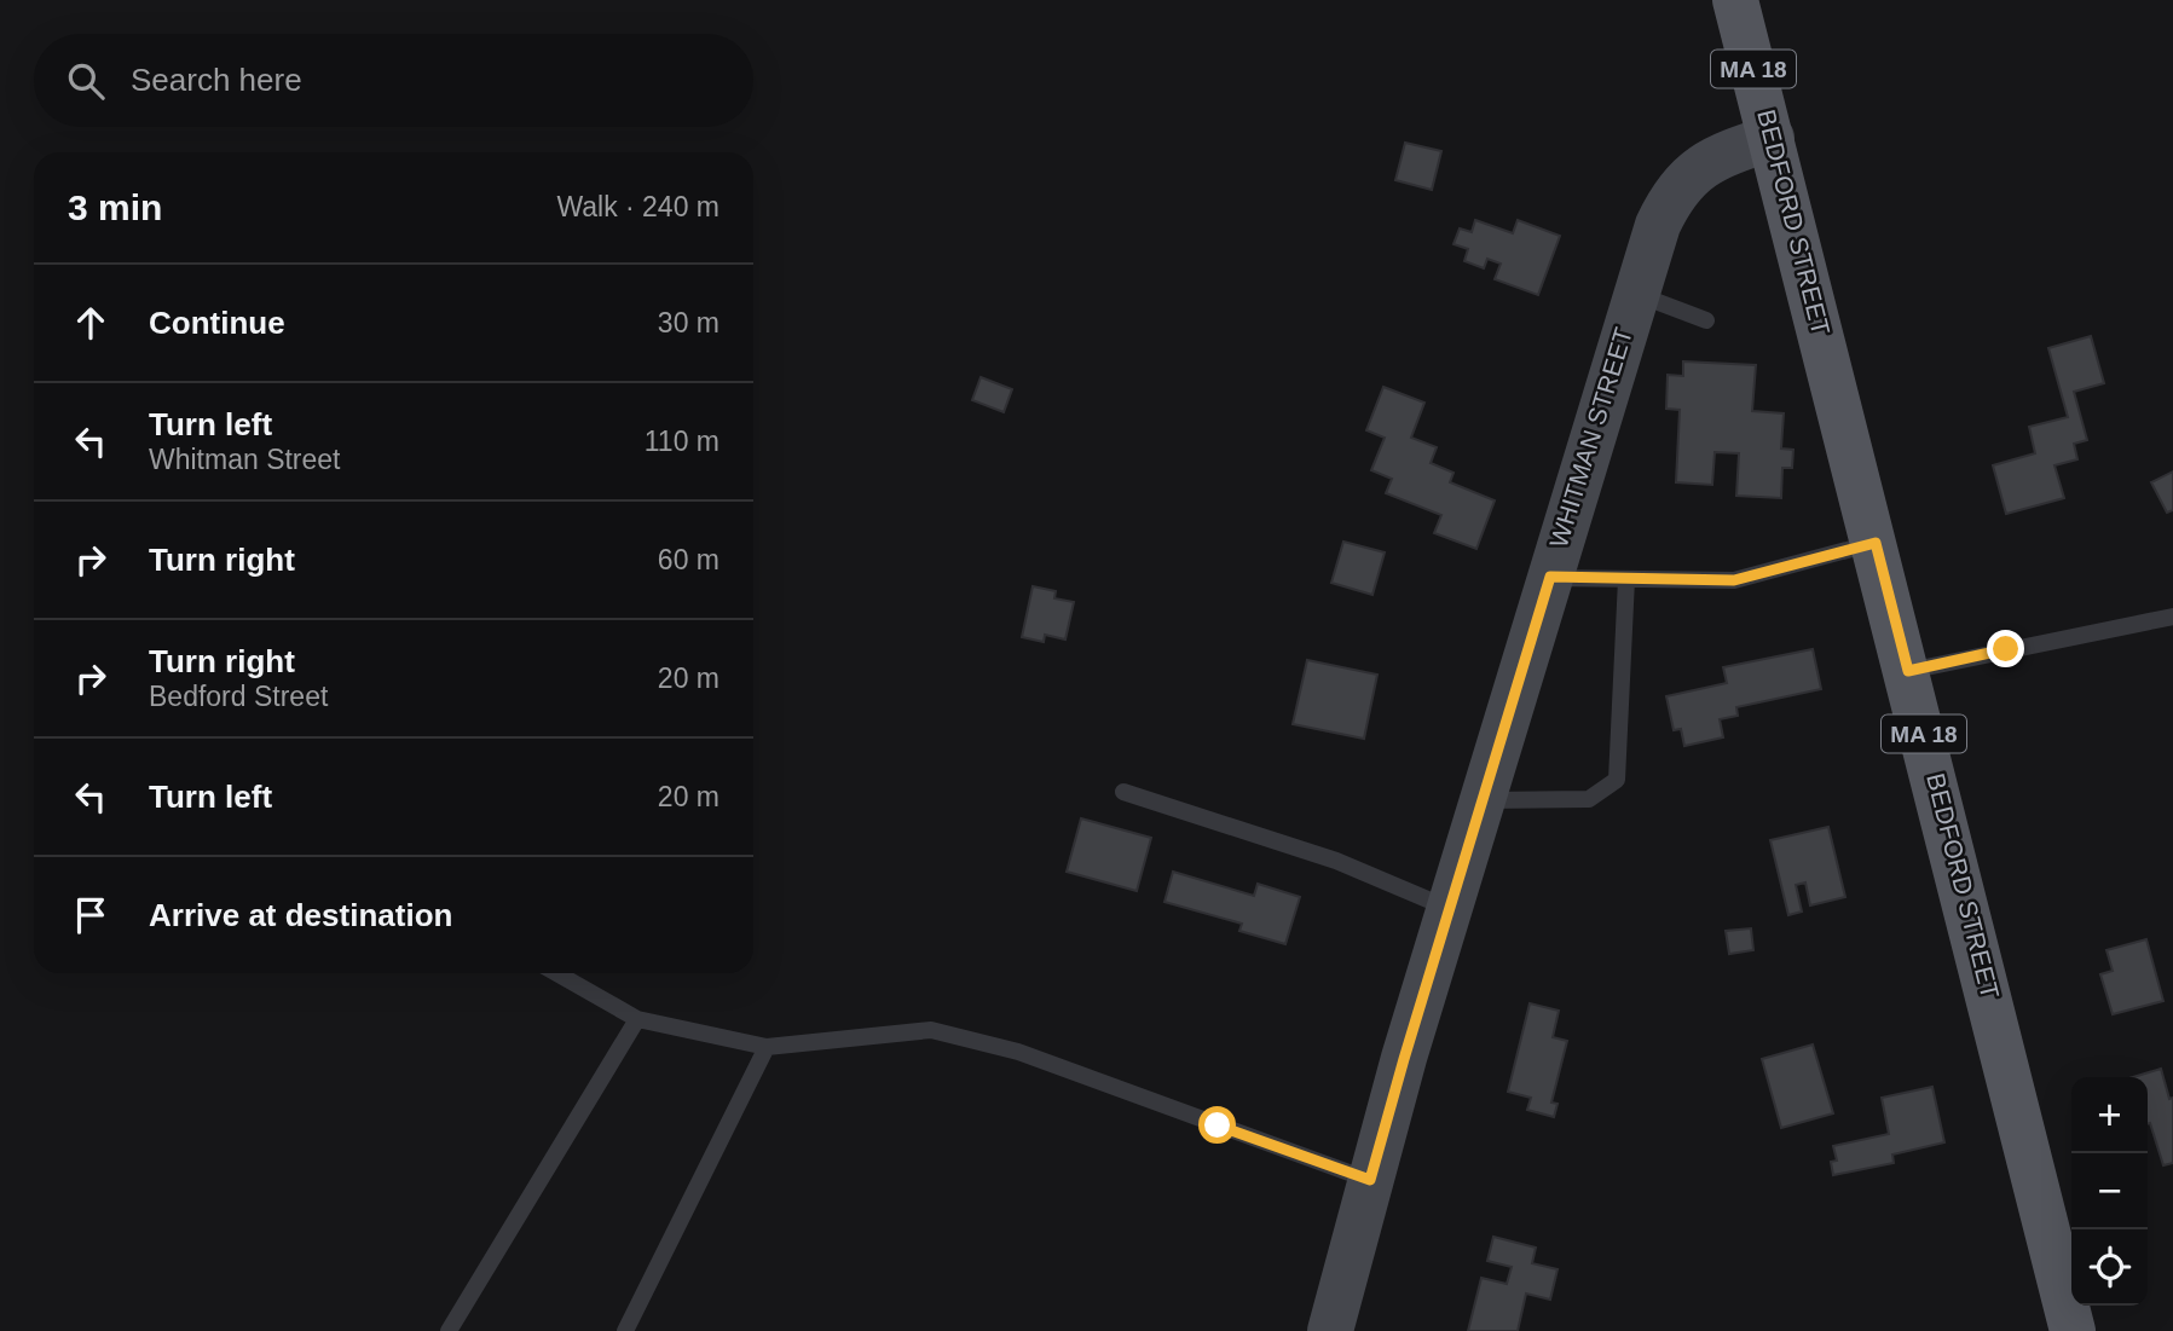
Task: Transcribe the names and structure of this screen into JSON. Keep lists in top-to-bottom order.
{
  "streets": {
    "main road": ["MA 18", "BEDFORD STREET", "WHITMAN STREET"]
  },
  "crossings": [
    ["BEDFORD STREET", "WHITMAN STREET"]
  ],
  "page": {
    "search": "Search here",
    "heading": ["3 min", "Walk · 240 m"],
    "list": [
      ["Continue", "30 m"],
      ["Turn left", "Whitman Street", "110 m"],
      ["Turn right", "60 m"],
      ["Turn right", "Bedford Street", "20 m"],
      ["Turn left", "20 m"],
      "Arrive at destination"
    ],
    "map_buttons": ["+", "−"]
  }
}
